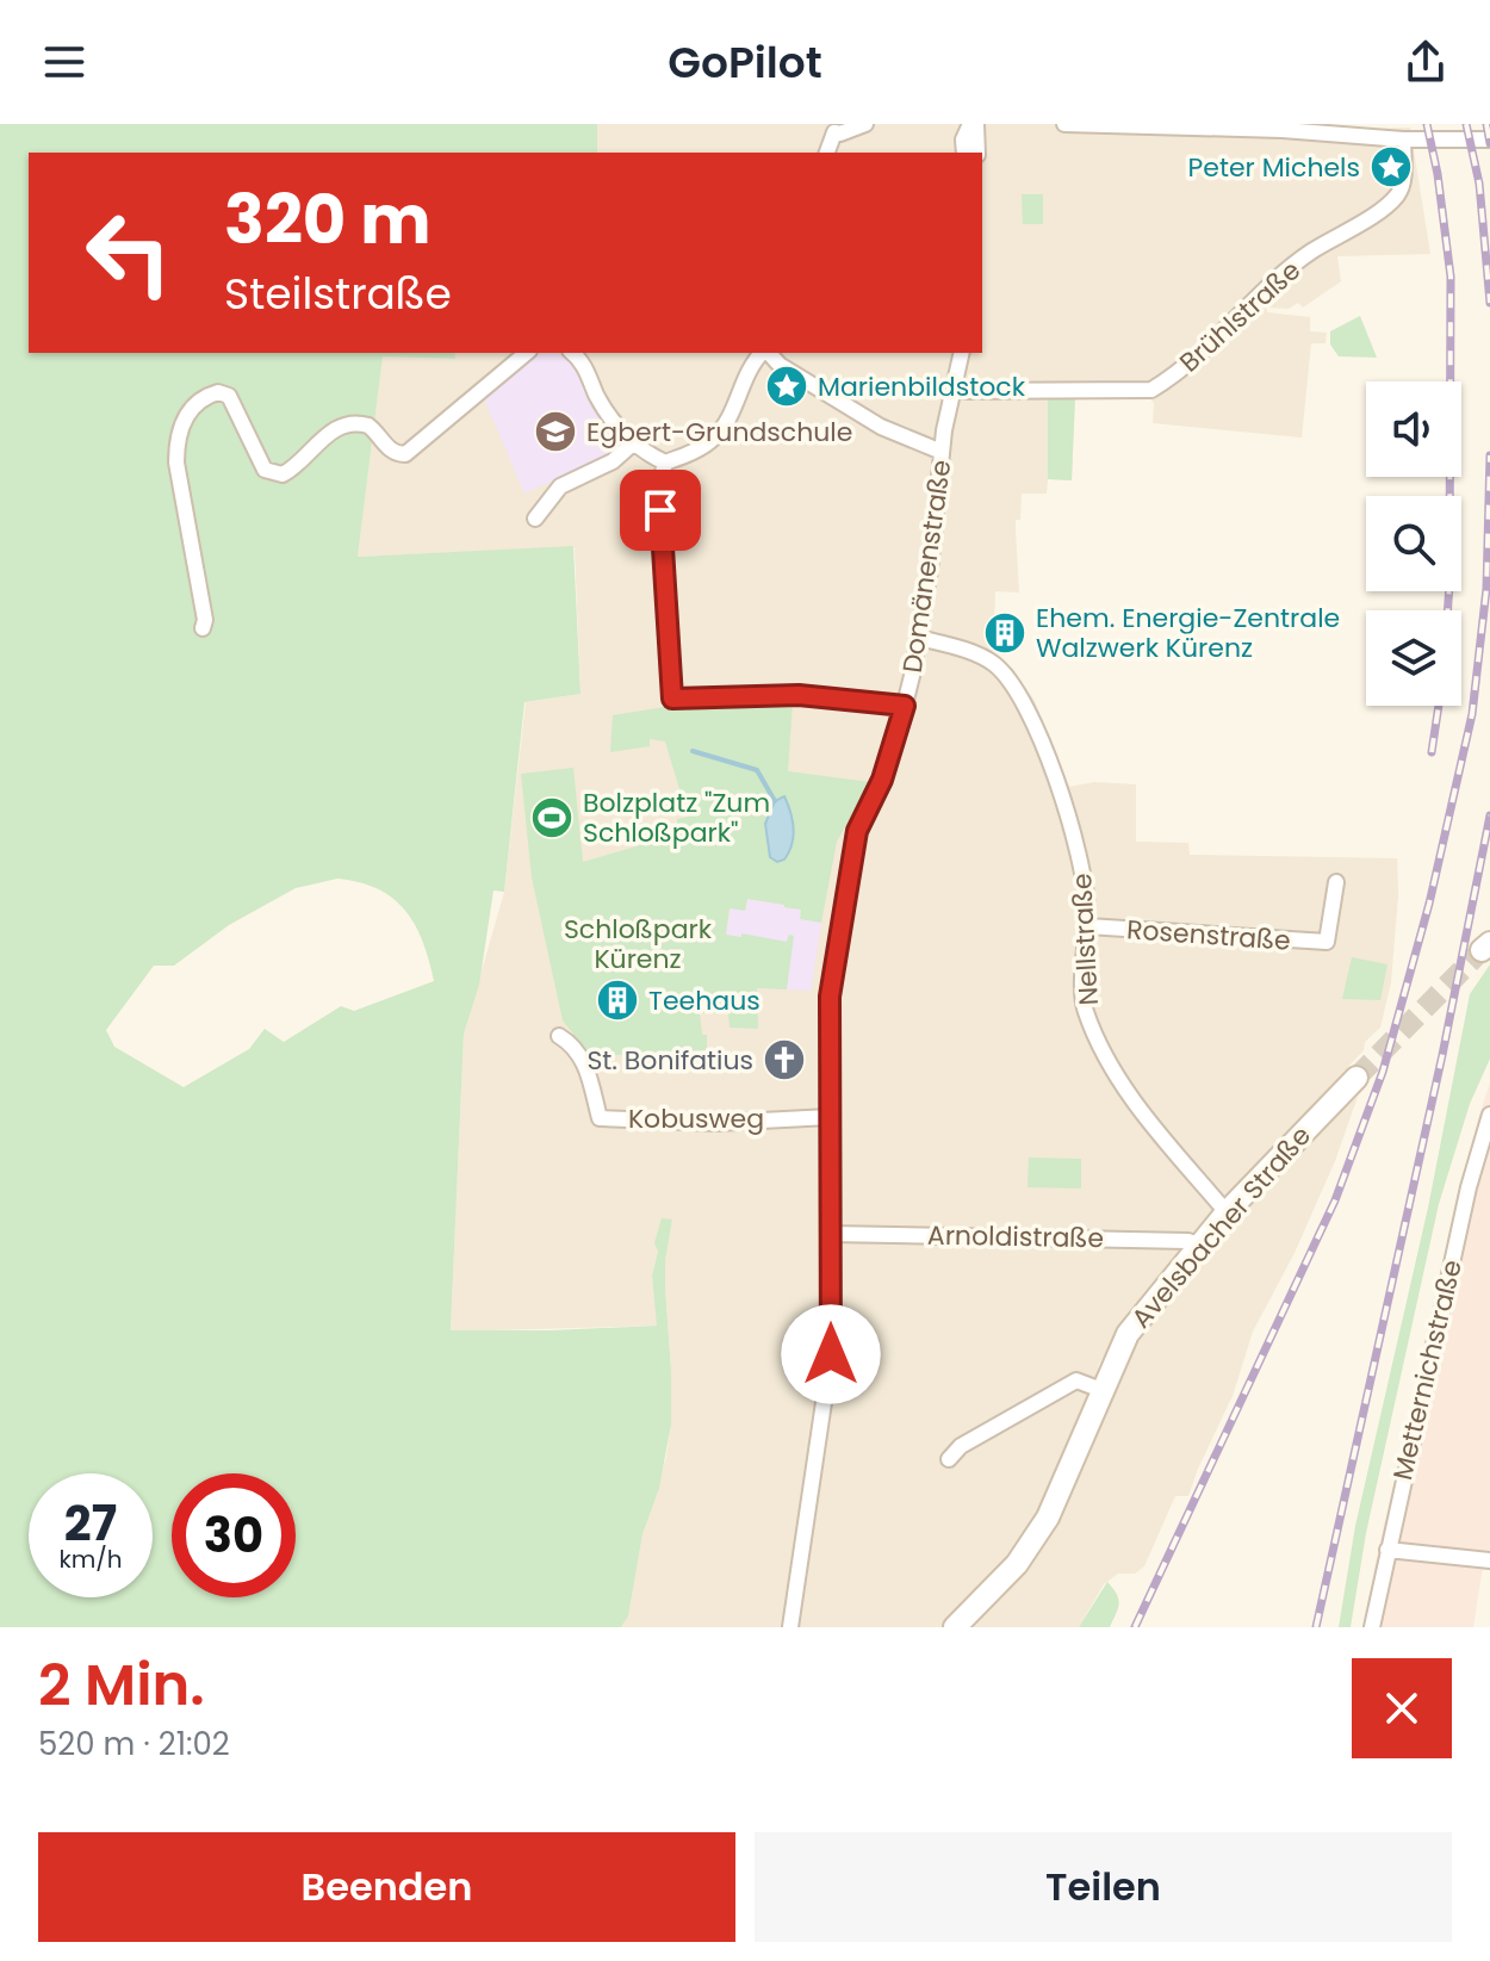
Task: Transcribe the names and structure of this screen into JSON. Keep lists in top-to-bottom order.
{
  "streets": {
    "main road": ["Avelsbacher Straße"],
    "street": [
      "Brühlstraße",
      "Domänenstraße",
      "Rosenstraße",
      "Nellstraße",
      "Kobusweg",
      "Arnoldistraße",
      "Metternichstraße"
    ]
  },
  "crossings": [
    ["Brühlstraße", "Domänenstraße"],
    ["Domänenstraße", "Nellstraße"],
    ["Domänenstraße", "Kobusweg"],
    ["Domänenstraße", "Arnoldistraße"],
    ["Rosenstraße", "Nellstraße"],
    ["Nellstraße", "Avelsbacher Straße"],
    ["Avelsbacher Straße", "Arnoldistraße"]
  ],
  "parks": ["Schloßpark Kürenz"],
  "places": {
    "place": ["Peter Michels", "Marienbildstock"],
    "school or university": ["Egbert-Grundschule"],
    "building": ["Ehem. Energie-Zentrale Walzwerk Kürenz", "Teehaus"],
    "sports": ["Bolzplatz \"Zum Schloßpark\""],
    "church": ["St. Bonifatius"]
  },
  "page": {
    "header": "GoPilot",
    "turn": ["320 m", "Steilstraße"],
    "speed": "27 km/h",
    "limit": "30",
    "heading": ["2 Min.", "520 m · 21:02"],
    "buttons": ["Beenden", "Teilen"]
  }
}
